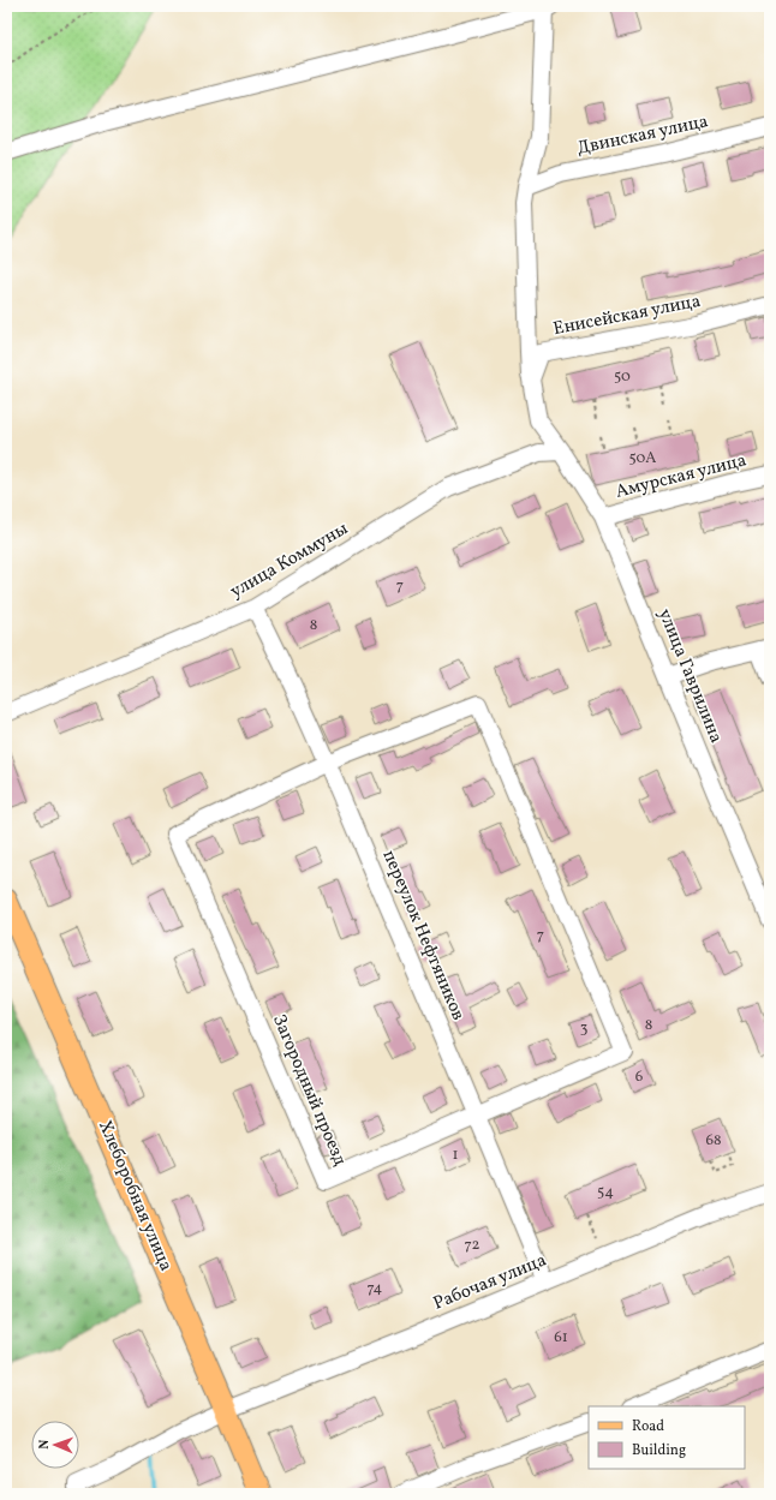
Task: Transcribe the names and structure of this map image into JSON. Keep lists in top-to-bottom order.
{
  "streets": {
    "main road": ["Хлеборобная улица"],
    "street": [
      "Двинская улица",
      "Енисейская улица",
      "Амурская улица",
      "улица Коммуны",
      "улица Гаврилина",
      "переулок Нефтяников",
      "Загородный проезд",
      "Рабочая улица"
    ]
  },
  "crossings": [
    ["Енисейская улица", "улица Коммуны"],
    ["Енисейская улица", "улица Гаврилина"],
    ["Амурская улица", "улица Гаврилина"],
    ["улица Коммуны", "улица Гаврилина"],
    ["улица Коммуны", "переулок Нефтяников"],
    ["переулок Нефтяников", "Загородный проезд"],
    ["переулок Нефтяников", "Рабочая улица"],
    ["Хлеборобная улица", "Рабочая улица"]
  ],
  "house_numbers": [
    "50",
    "50А",
    "7",
    "8",
    "7",
    "8",
    "3",
    "6",
    "68",
    "1",
    "54",
    "72",
    "74",
    "61"
  ],
  "legend": ["Road", "Building"],
  "north": "left"
}
